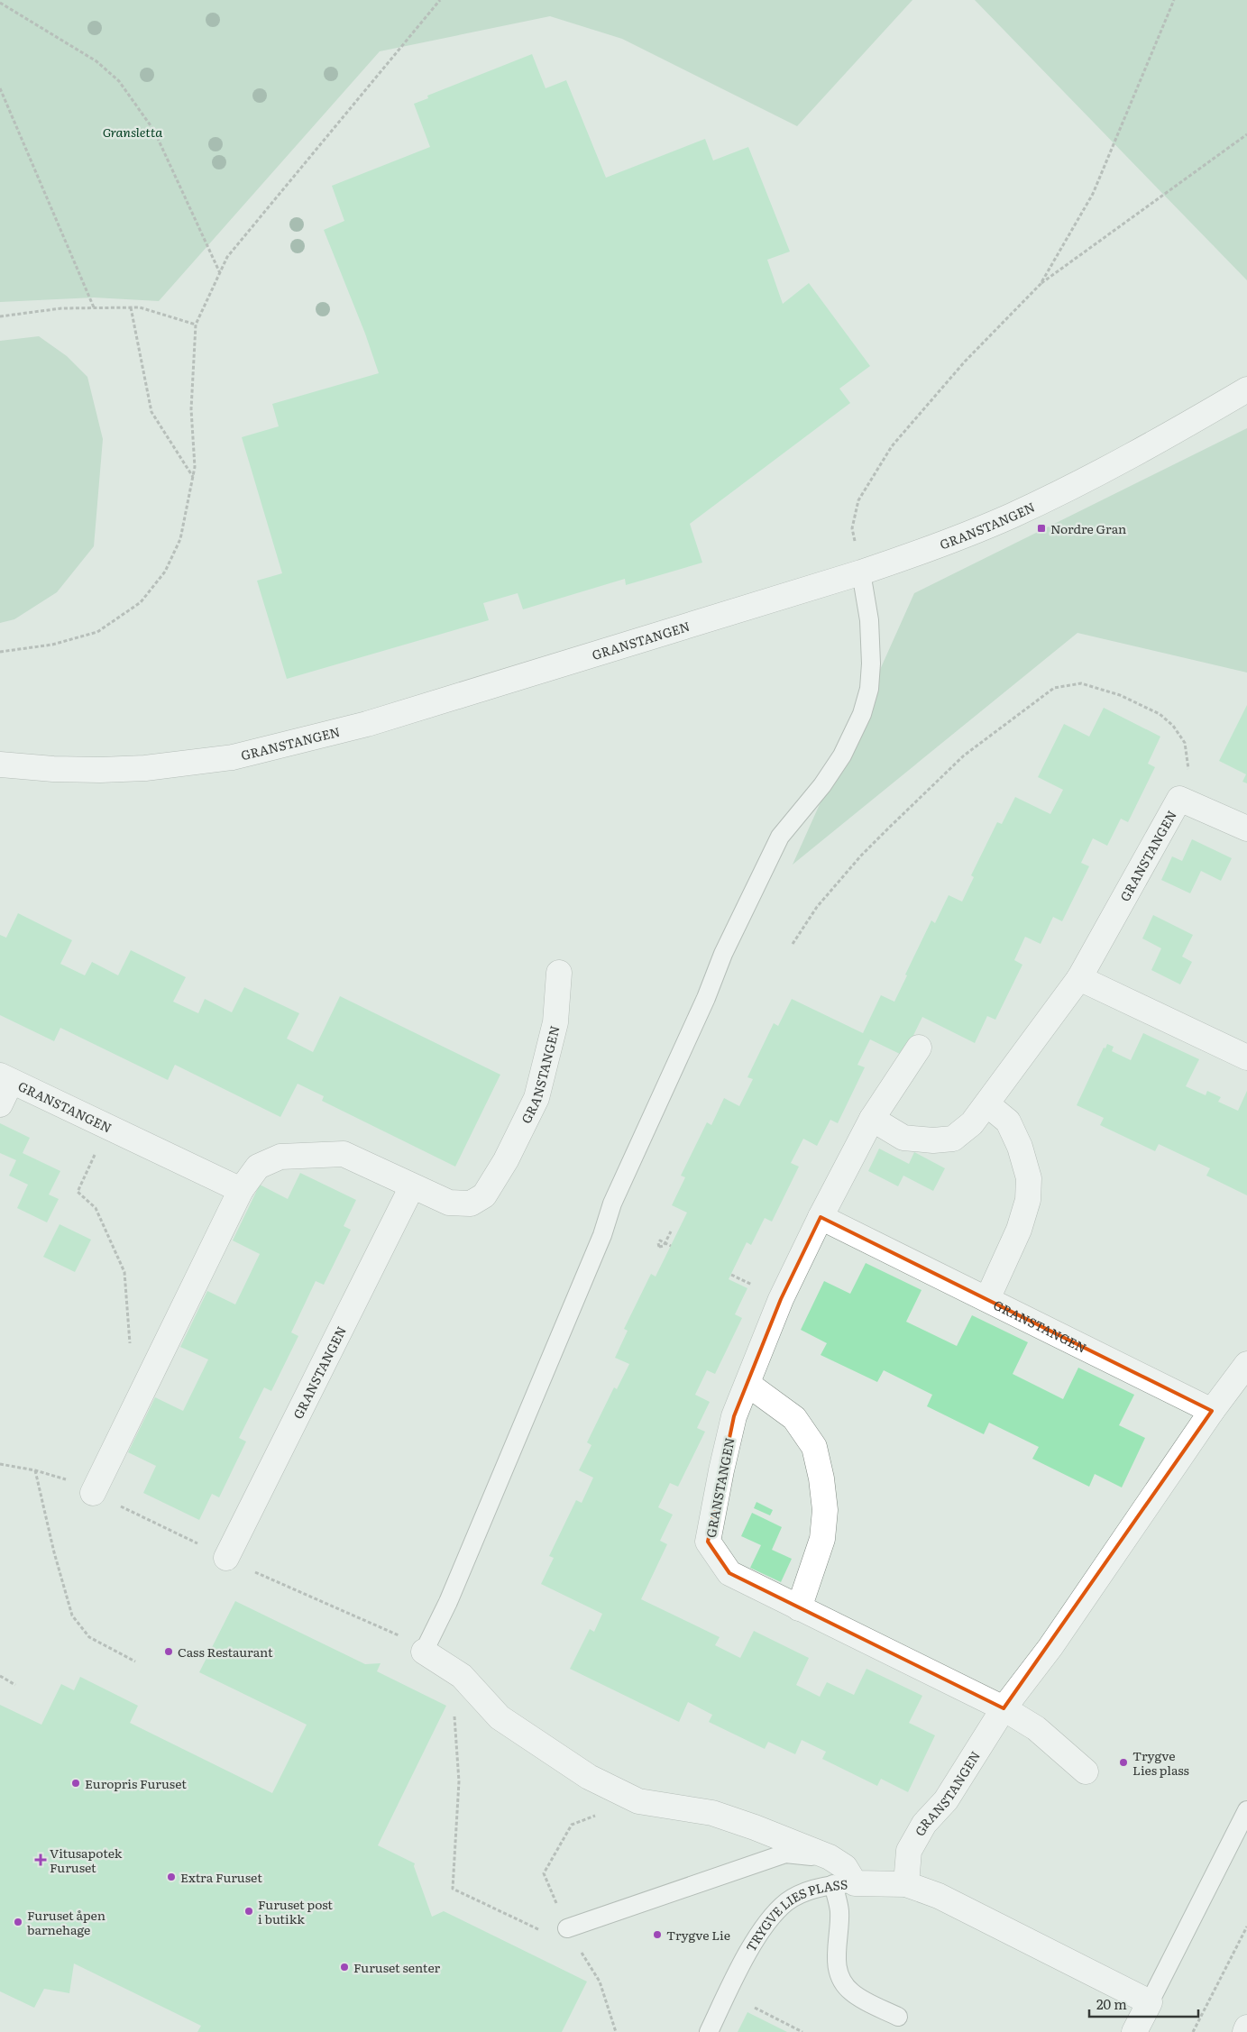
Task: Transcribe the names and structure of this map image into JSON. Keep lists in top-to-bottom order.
{
  "streets": {
    "street": ["GRANSTANGEN", "TRYGVE LIES PLASS"]
  },
  "crossings": [
    ["GRANSTANGEN", "TRYGVE LIES PLASS"]
  ],
  "parks": ["Gransletta"],
  "places": {
    "transit": ["Nordre Gran"],
    "other": [
      "Cass Restaurant",
      "Trygve Lies plass",
      "Europris Furuset",
      "Extra Furuset",
      "Furuset post i butikk",
      "Furuset åpen barnehage",
      "Trygve Lie",
      "Furuset senter"
    ],
    "health": ["Vitusapotek Furuset"]
  },
  "scale_bar": "20 m"
}
